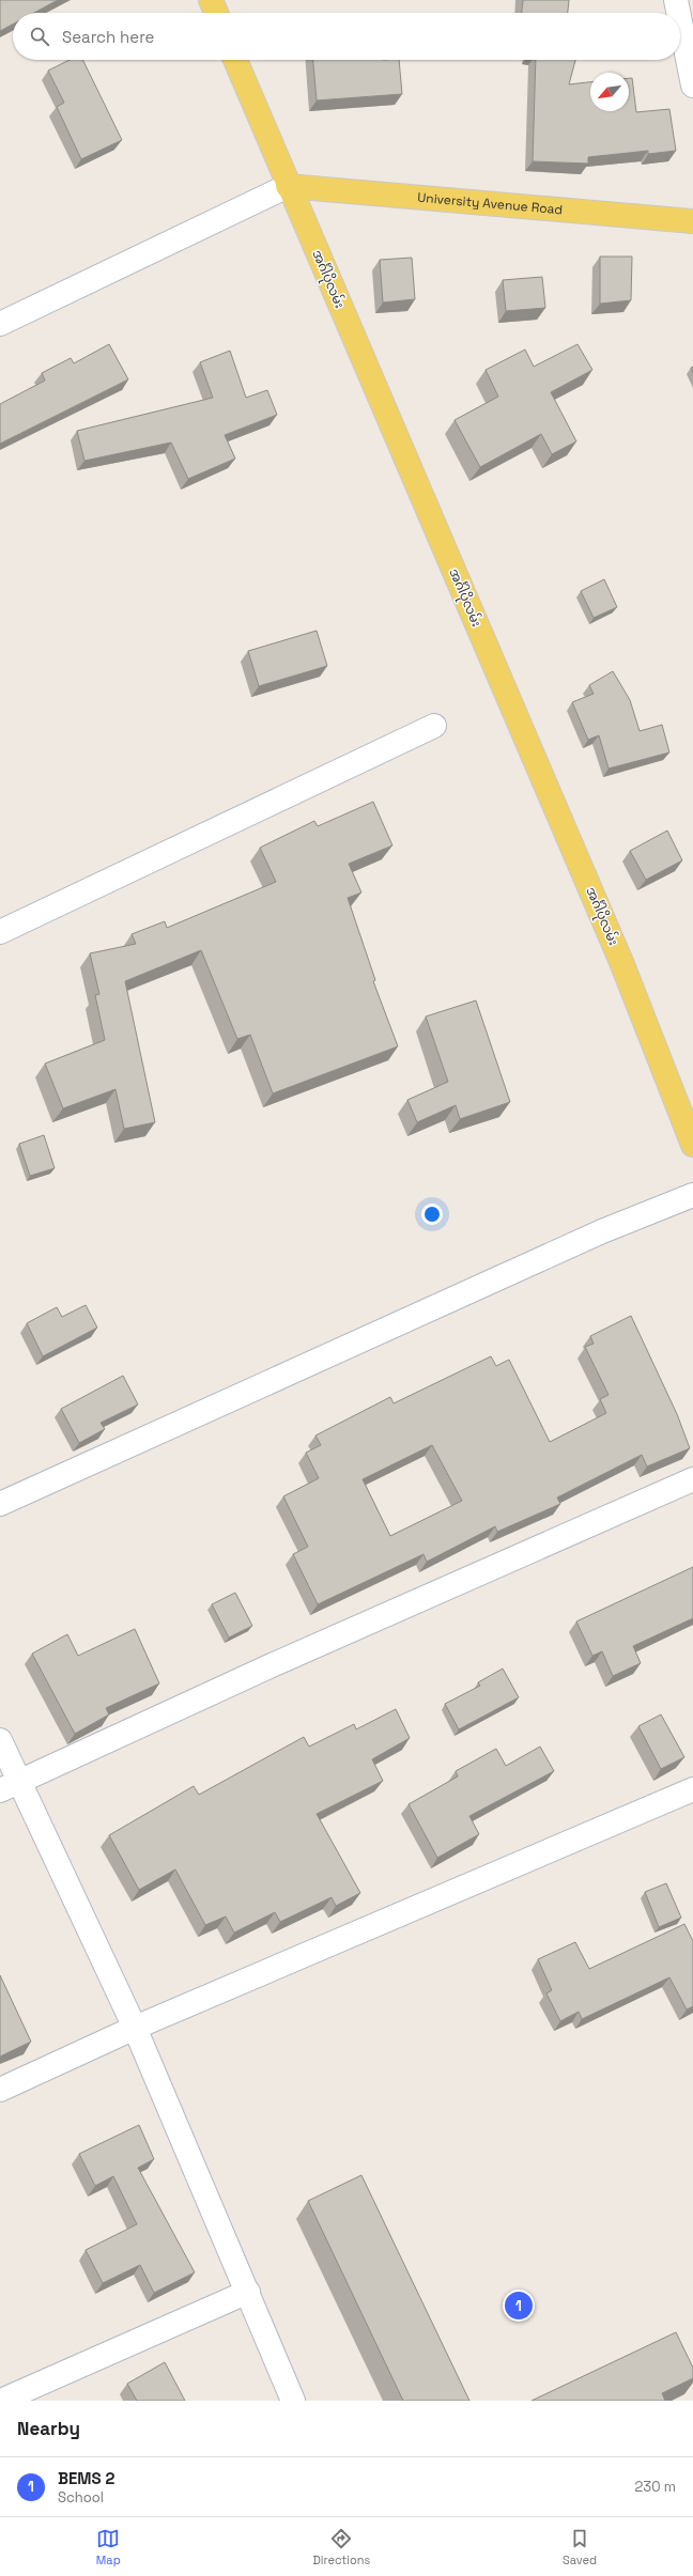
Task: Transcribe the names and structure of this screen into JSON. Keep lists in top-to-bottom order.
{
  "streets": {
    "main road": ["University Avenue Road", "အင်္ဂါပိုလမ်း"]
  },
  "crossings": [
    ["University Avenue Road", "အင်္ဂါပိုလမ်း"]
  ],
  "north": "bottom left",
  "page": {
    "search": "Search here",
    "pins": "1",
    "heading": "Nearby",
    "list": [
      {
        "mark": "1",
        "name": "BEMS 2",
        "note": "School",
        "value": "230 m"
      }
    ],
    "nav": ["Map", "Directions", "Saved"]
  }
}
